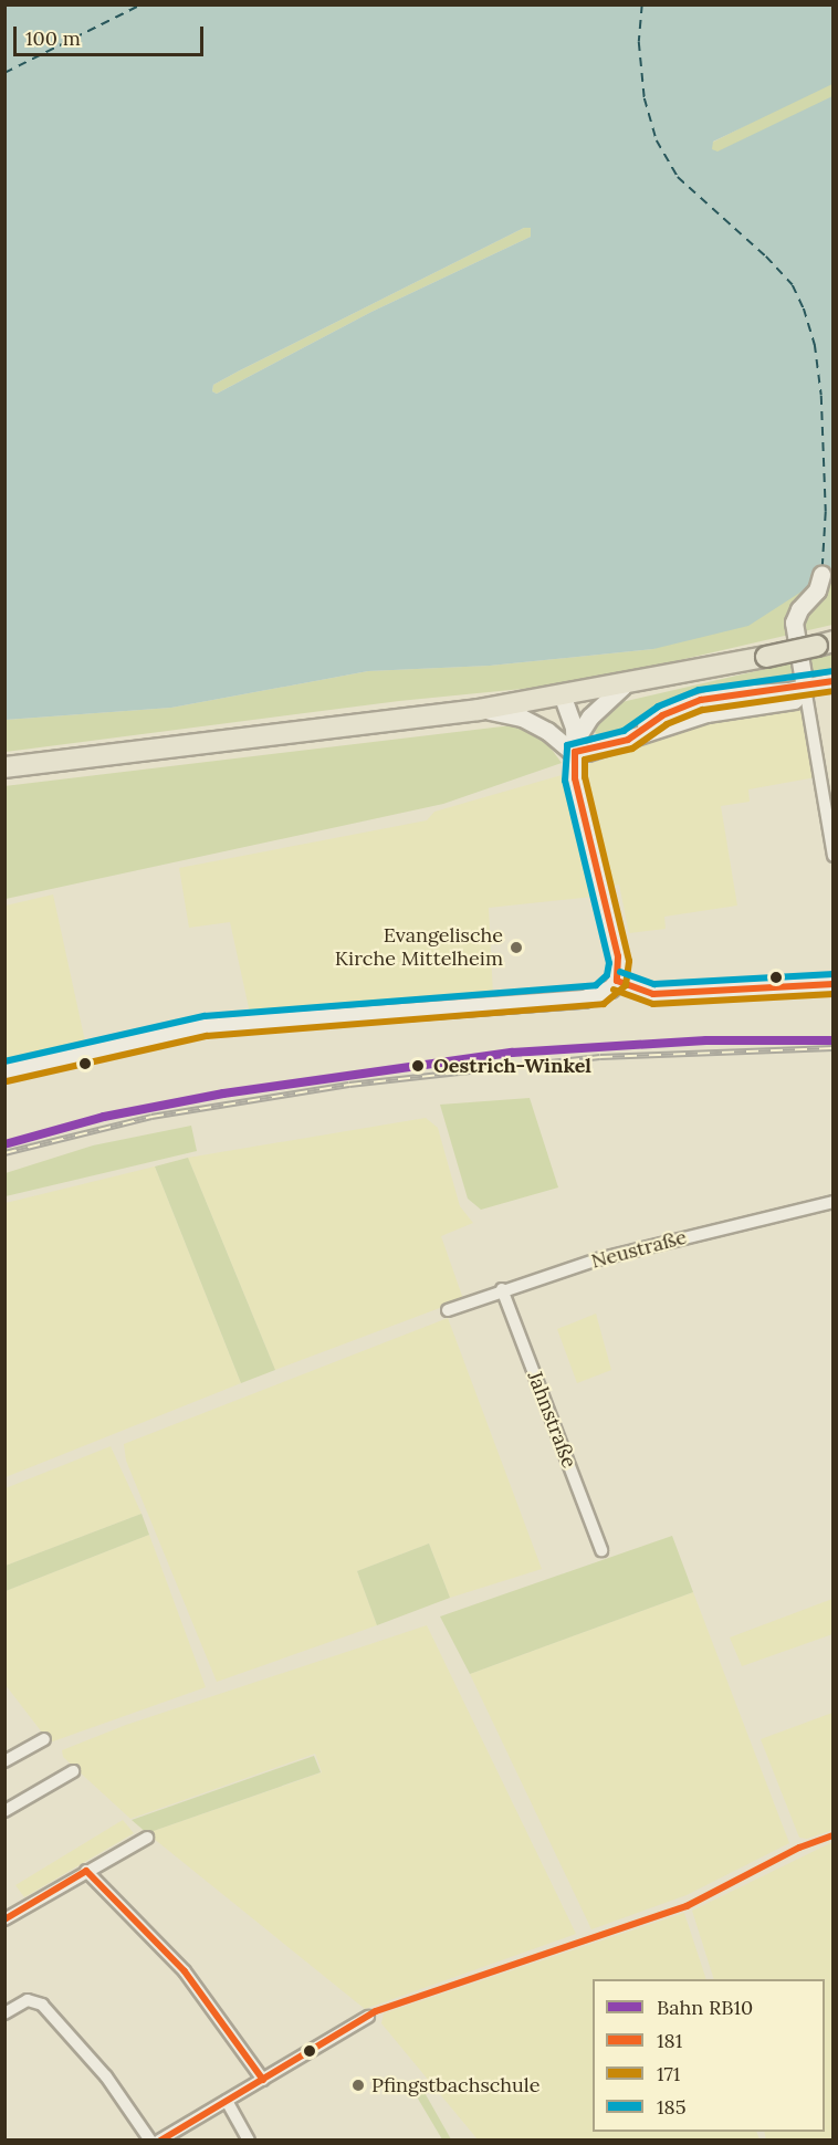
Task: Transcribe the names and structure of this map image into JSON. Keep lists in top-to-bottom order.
{
  "streets": {
    "street": ["Neustraße", "Jahnstraße"]
  },
  "crossings": [
    ["Neustraße", "Jahnstraße"]
  ],
  "places": ["Evangelische Kirche Mittelheim", "Oestrich-Winkel", "Pfingstbachschule"],
  "lines": [
    "transit line 185",
    "transit line 181",
    "transit line 171",
    "rail line RB10"
  ],
  "legend": [
    "Bahn RB10",
    "181",
    "171",
    "185"
  ],
  "scale_bar": "100 m"
}
